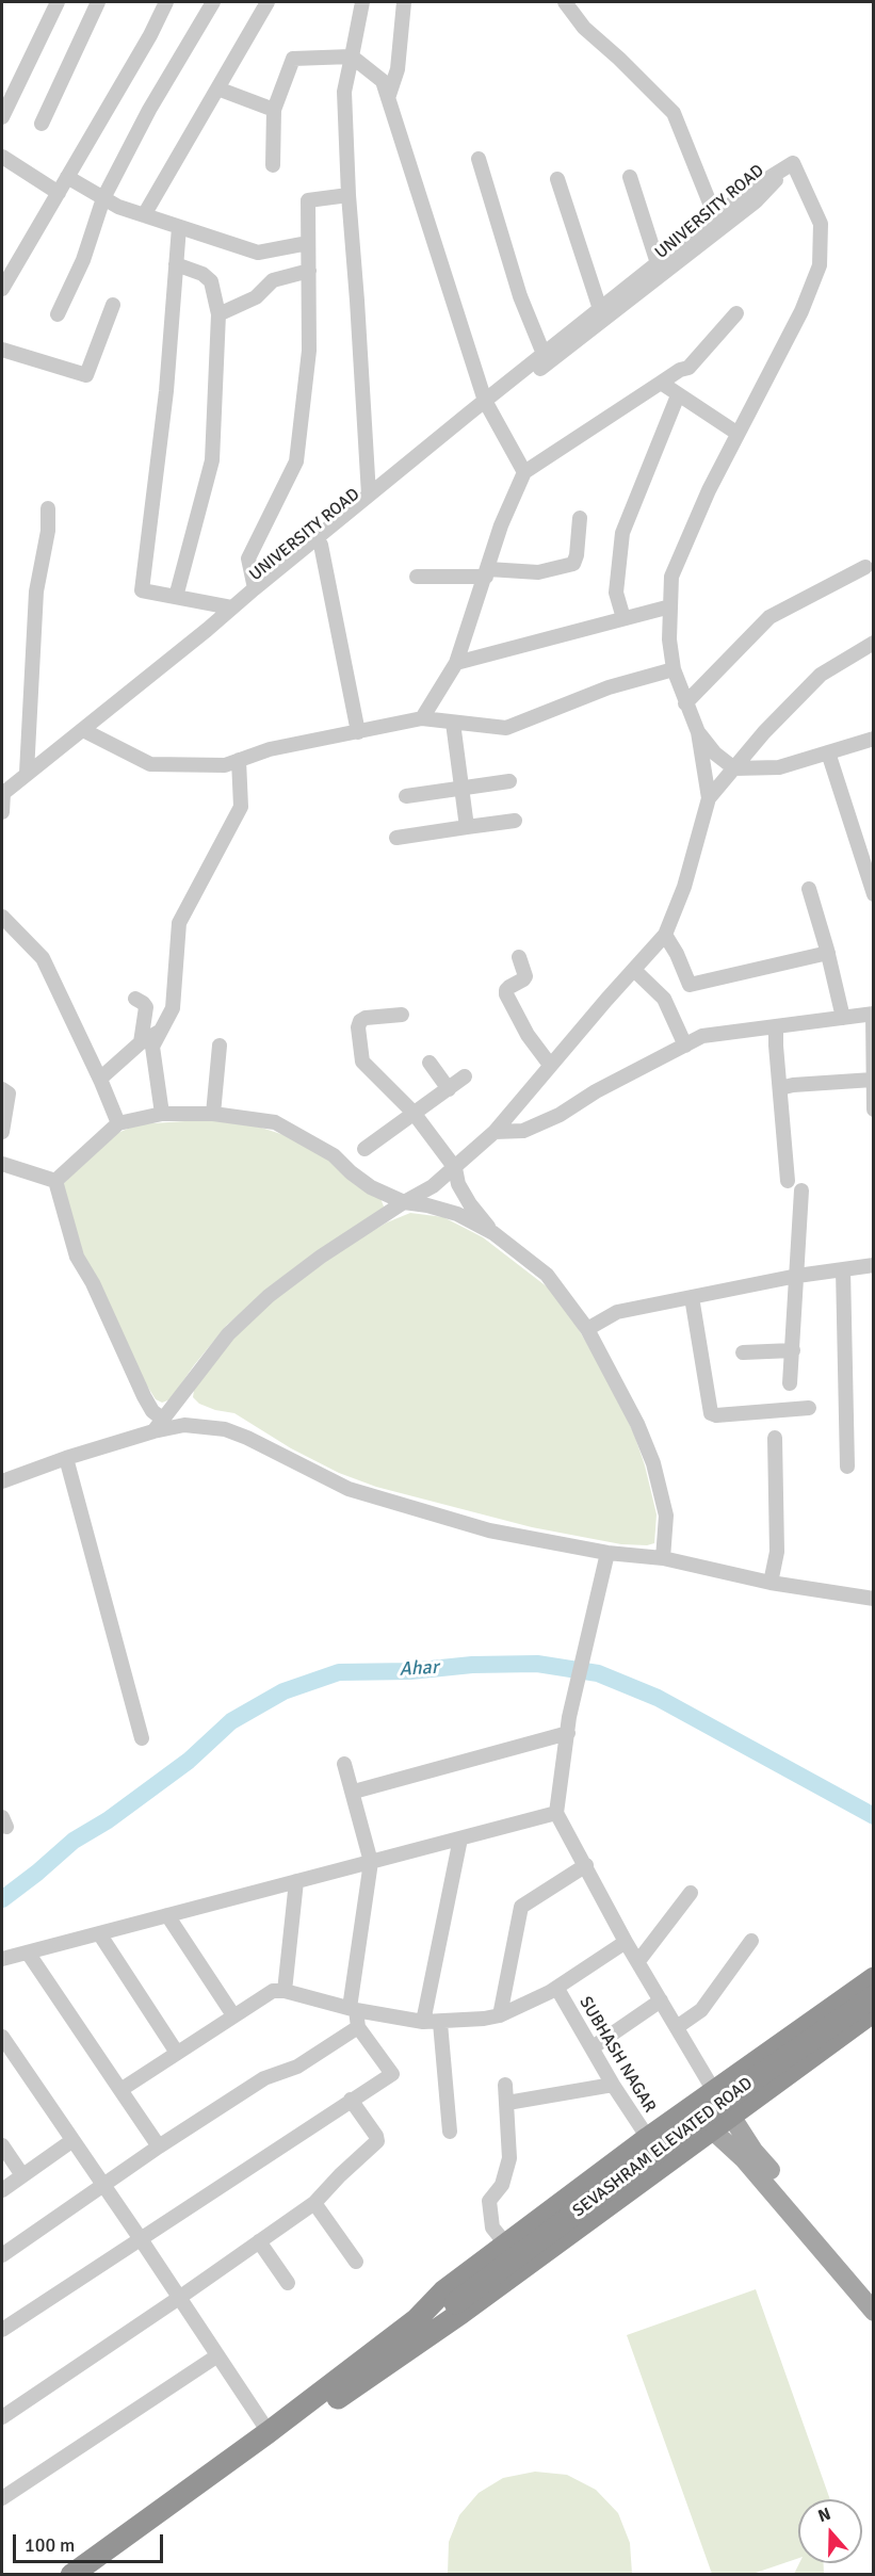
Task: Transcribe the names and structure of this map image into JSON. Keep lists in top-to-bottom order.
{
  "streets": {
    "highway": ["SEVASHRAM ELEVATED ROAD"],
    "street": ["UNIVERSITY ROAD", "SUBHASH NAGAR"]
  },
  "water": ["Ahar"],
  "scale_bar": "100 m",
  "north": "top"
}
